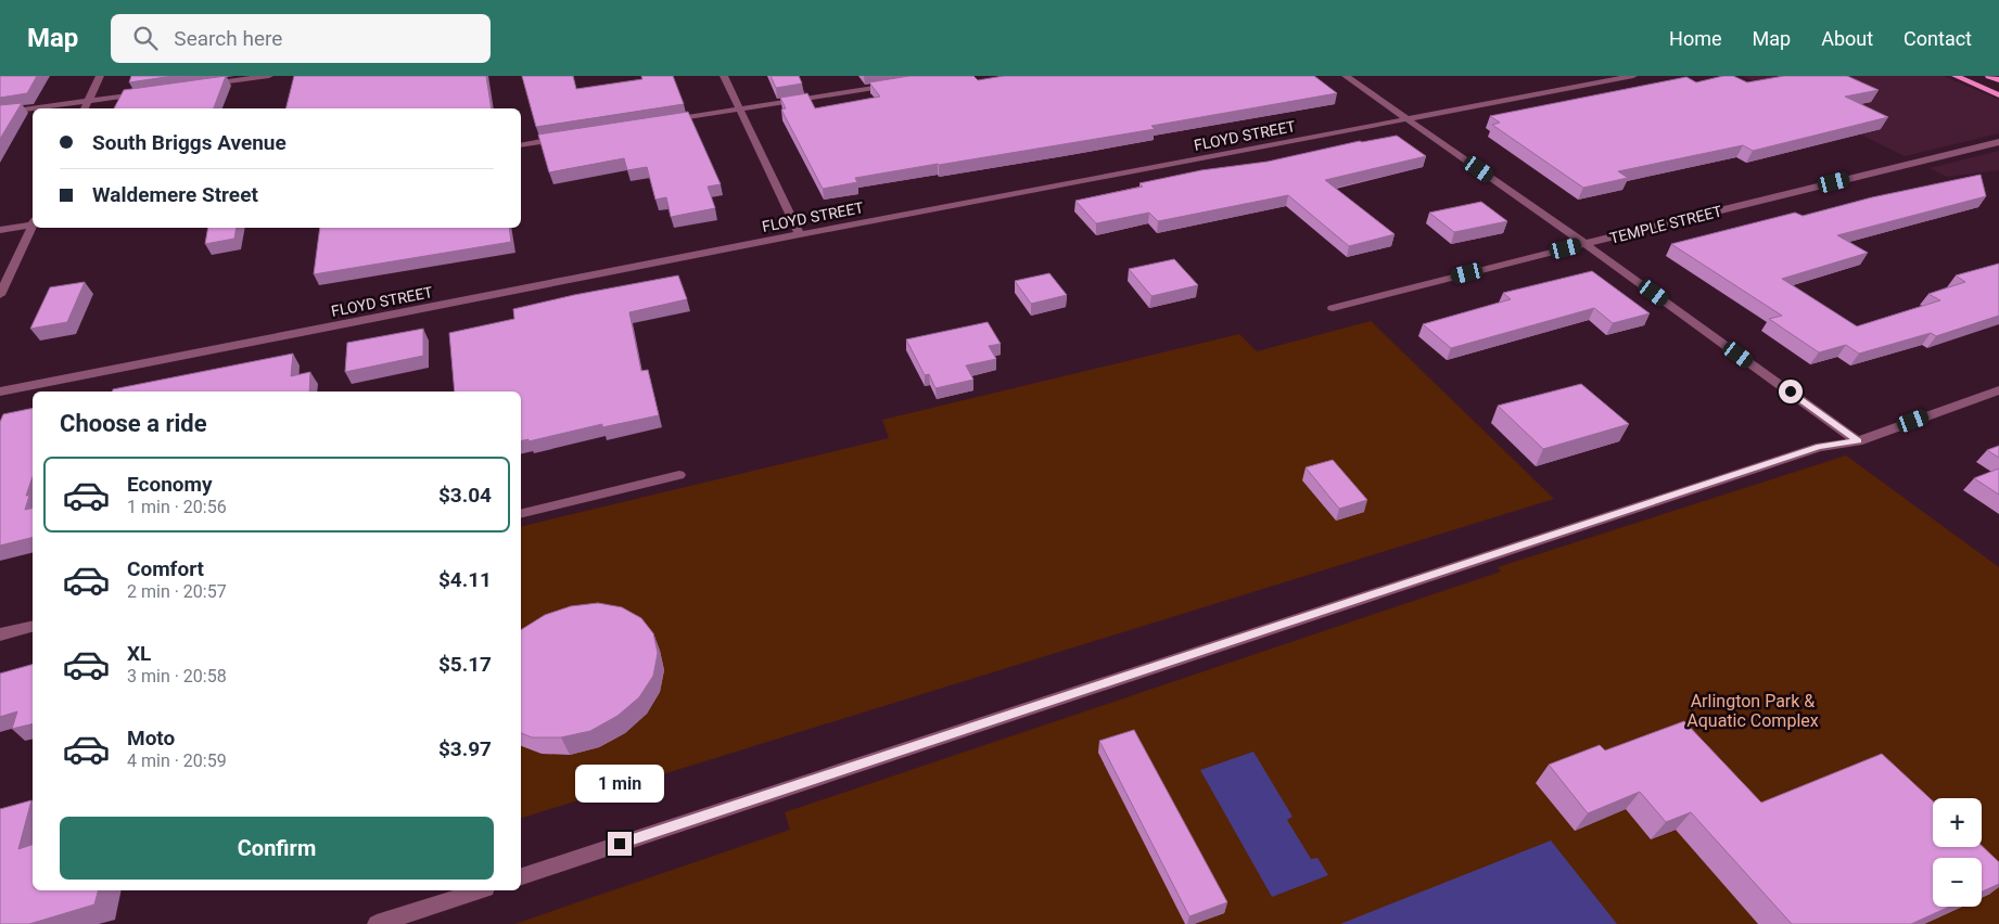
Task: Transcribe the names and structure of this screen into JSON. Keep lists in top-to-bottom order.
{
  "streets": {
    "street": ["FLOYD STREET", "TEMPLE STREET"]
  },
  "parks": ["Arlington Park & Aquatic Complex"],
  "page": {
    "header": "Map",
    "search": "Search here",
    "nav": [
      "Home",
      "Map",
      "About",
      "Contact"
    ],
    "banner": ["South Briggs Avenue", "Waldemere Street"],
    "heading": "Choose a ride",
    "list": [
      {
        "name": "Economy",
        "note": "1 min · 20:56",
        "value": "$3.04"
      },
      {
        "name": "Comfort",
        "note": "2 min · 20:57",
        "value": "$4.11"
      },
      {
        "name": "XL",
        "note": "3 min · 20:58",
        "value": "$5.17"
      },
      {
        "name": "Moto",
        "note": "4 min · 20:59",
        "value": "$3.97"
      }
    ],
    "bubble": "1 min",
    "map_buttons": ["+", "−"],
    "buttons": "Confirm"
  }
}
